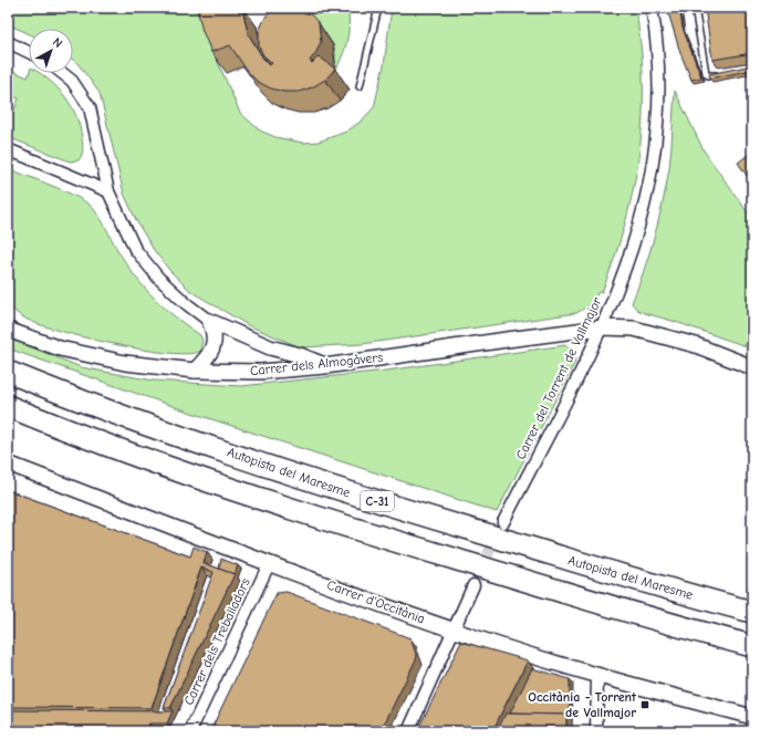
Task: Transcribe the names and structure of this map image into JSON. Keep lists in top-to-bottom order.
{
  "streets": {
    "highway": ["Autopista del Maresme", "C-31"],
    "street": [
      "Carrer dels Almogàvers",
      "Carrer del Torrent de Vallmajor",
      "Carrer d'Occitània",
      "Carrer dels Treballadors"
    ]
  },
  "crossings": [
    ["Carrer dels Almogàvers", "Carrer del Torrent de Vallmajor"],
    ["Carrer d'Occitània", "Carrer dels Treballadors"]
  ],
  "places": {
    "transit": ["Occitània - Torrent de Vallmajor"]
  },
  "north": "top right"
}
